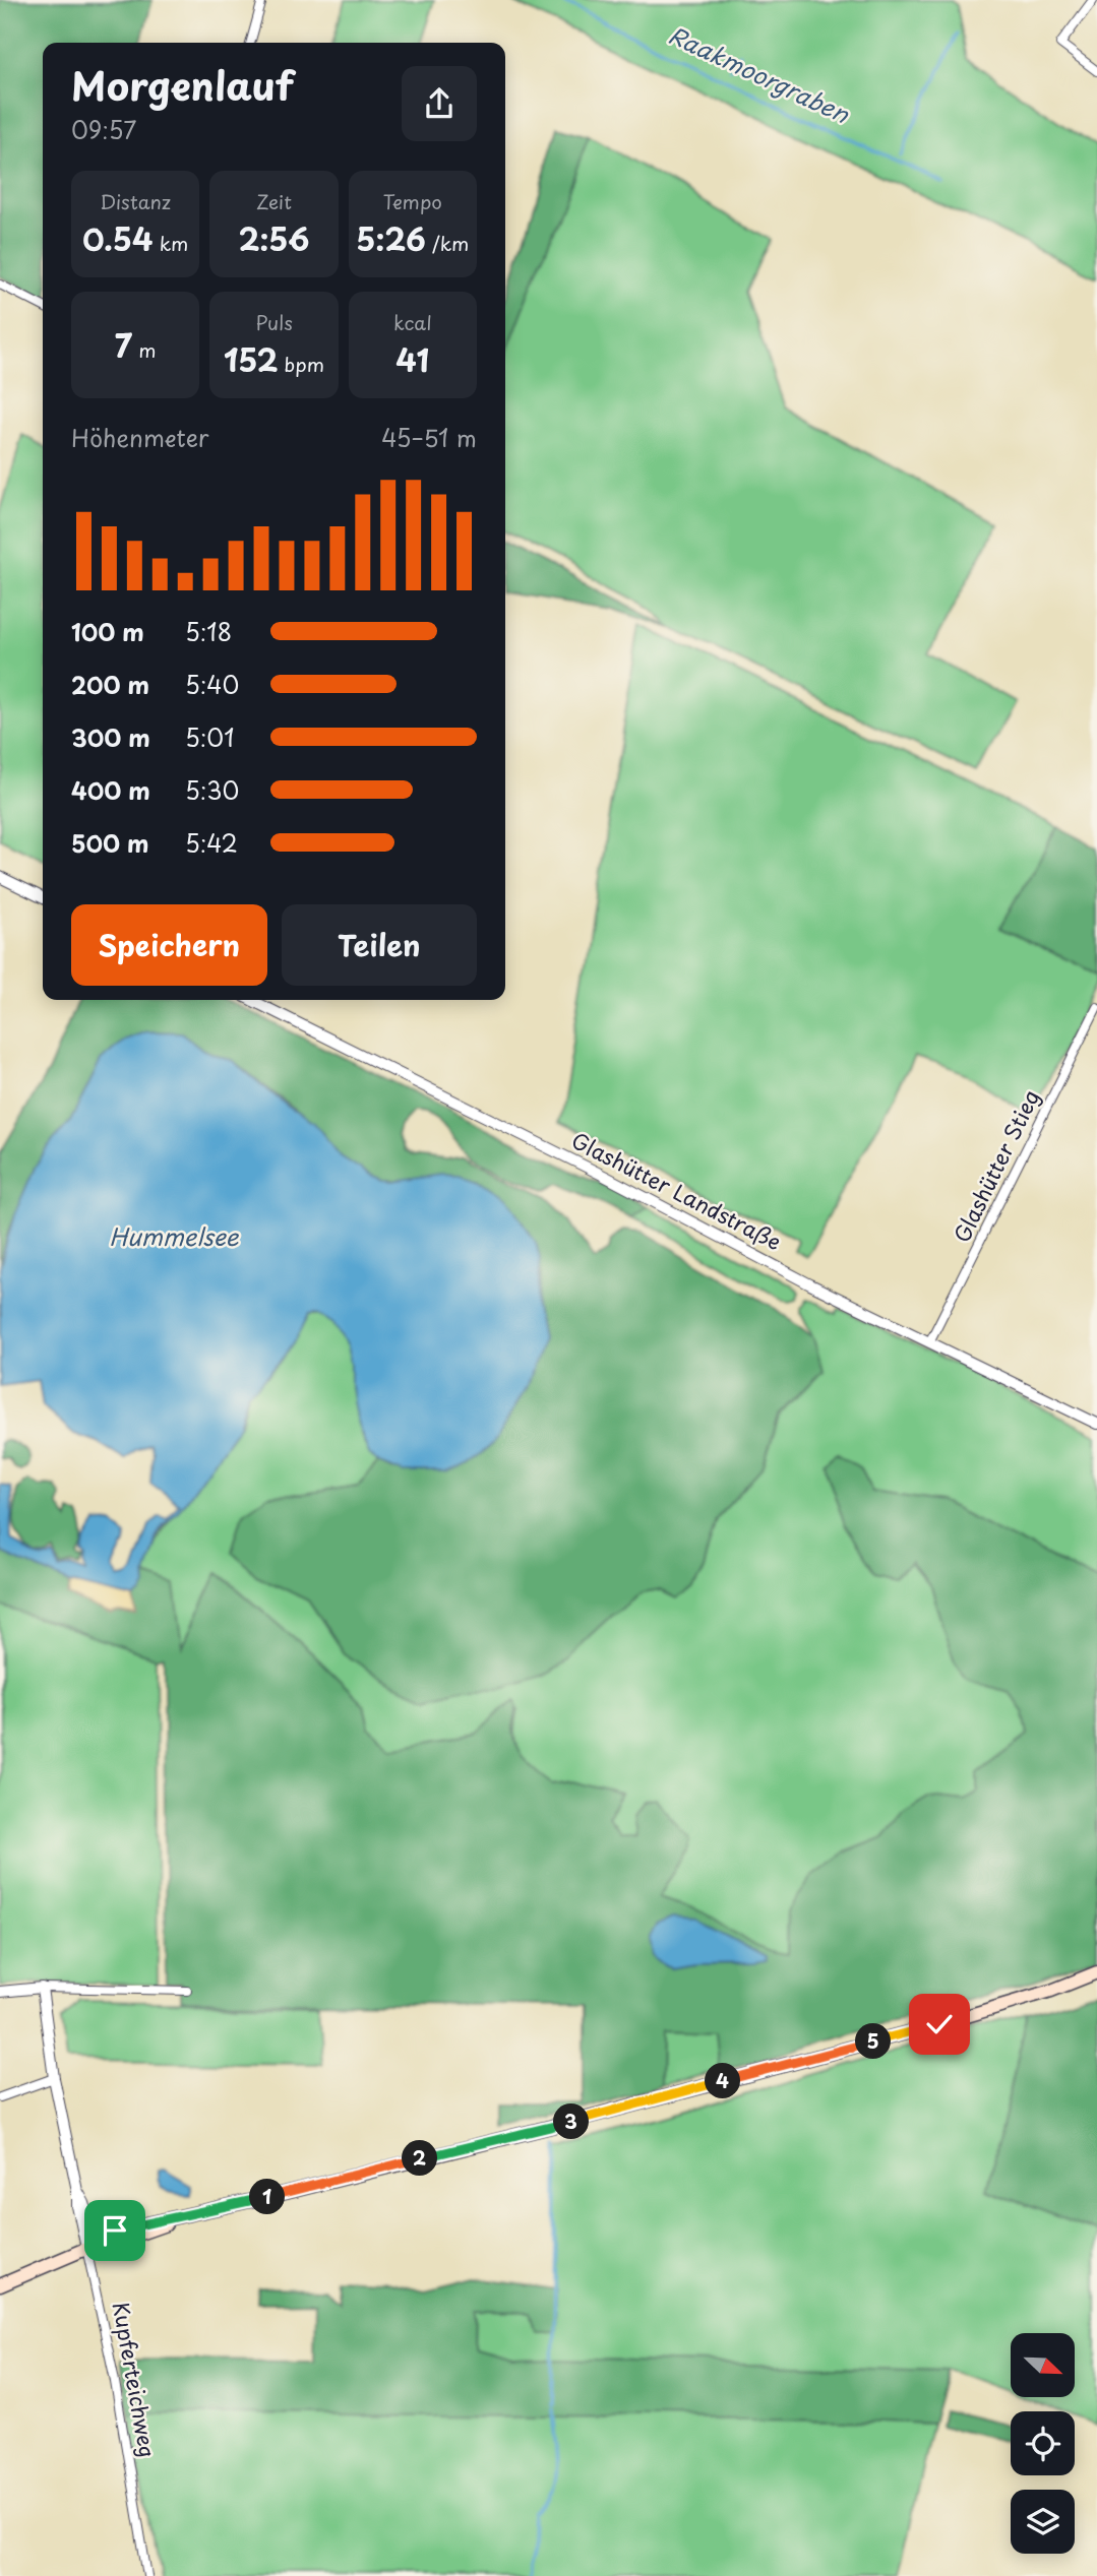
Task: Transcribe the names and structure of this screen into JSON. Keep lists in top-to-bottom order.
{
  "streets": {
    "street": ["Glashütter Stieg", "Glashütter Landstraße", "Kupferteichweg"]
  },
  "crossings": [
    ["Glashütter Stieg", "Glashütter Landstraße"]
  ],
  "water": ["Raakmoorgraben", "Hummelsee"],
  "north": "bottom right",
  "page": {
    "heading": ["Morgenlauf", "09:57"],
    "stats": [
      ["Distanz", "0.54 km"],
      ["Zeit", "2:56"],
      ["Tempo", "5:26 /km"],
      ["7 m"],
      ["Puls", "152 bpm"],
      ["kcal", "41"]
    ],
    "chart": ["Höhenmeter", "45–51 m"],
    "list": [
      {
        "name": "100 m",
        "note": "5:18"
      },
      {
        "name": "200 m",
        "note": "5:40"
      },
      {
        "name": "300 m",
        "note": "5:01"
      },
      {
        "name": "400 m",
        "note": "5:30"
      },
      {
        "name": "500 m",
        "note": "5:42"
      }
    ],
    "buttons": ["Speichern", "Teilen"],
    "pins": [
      "5",
      "4",
      "3",
      "2",
      "1"
    ]
  }
}
